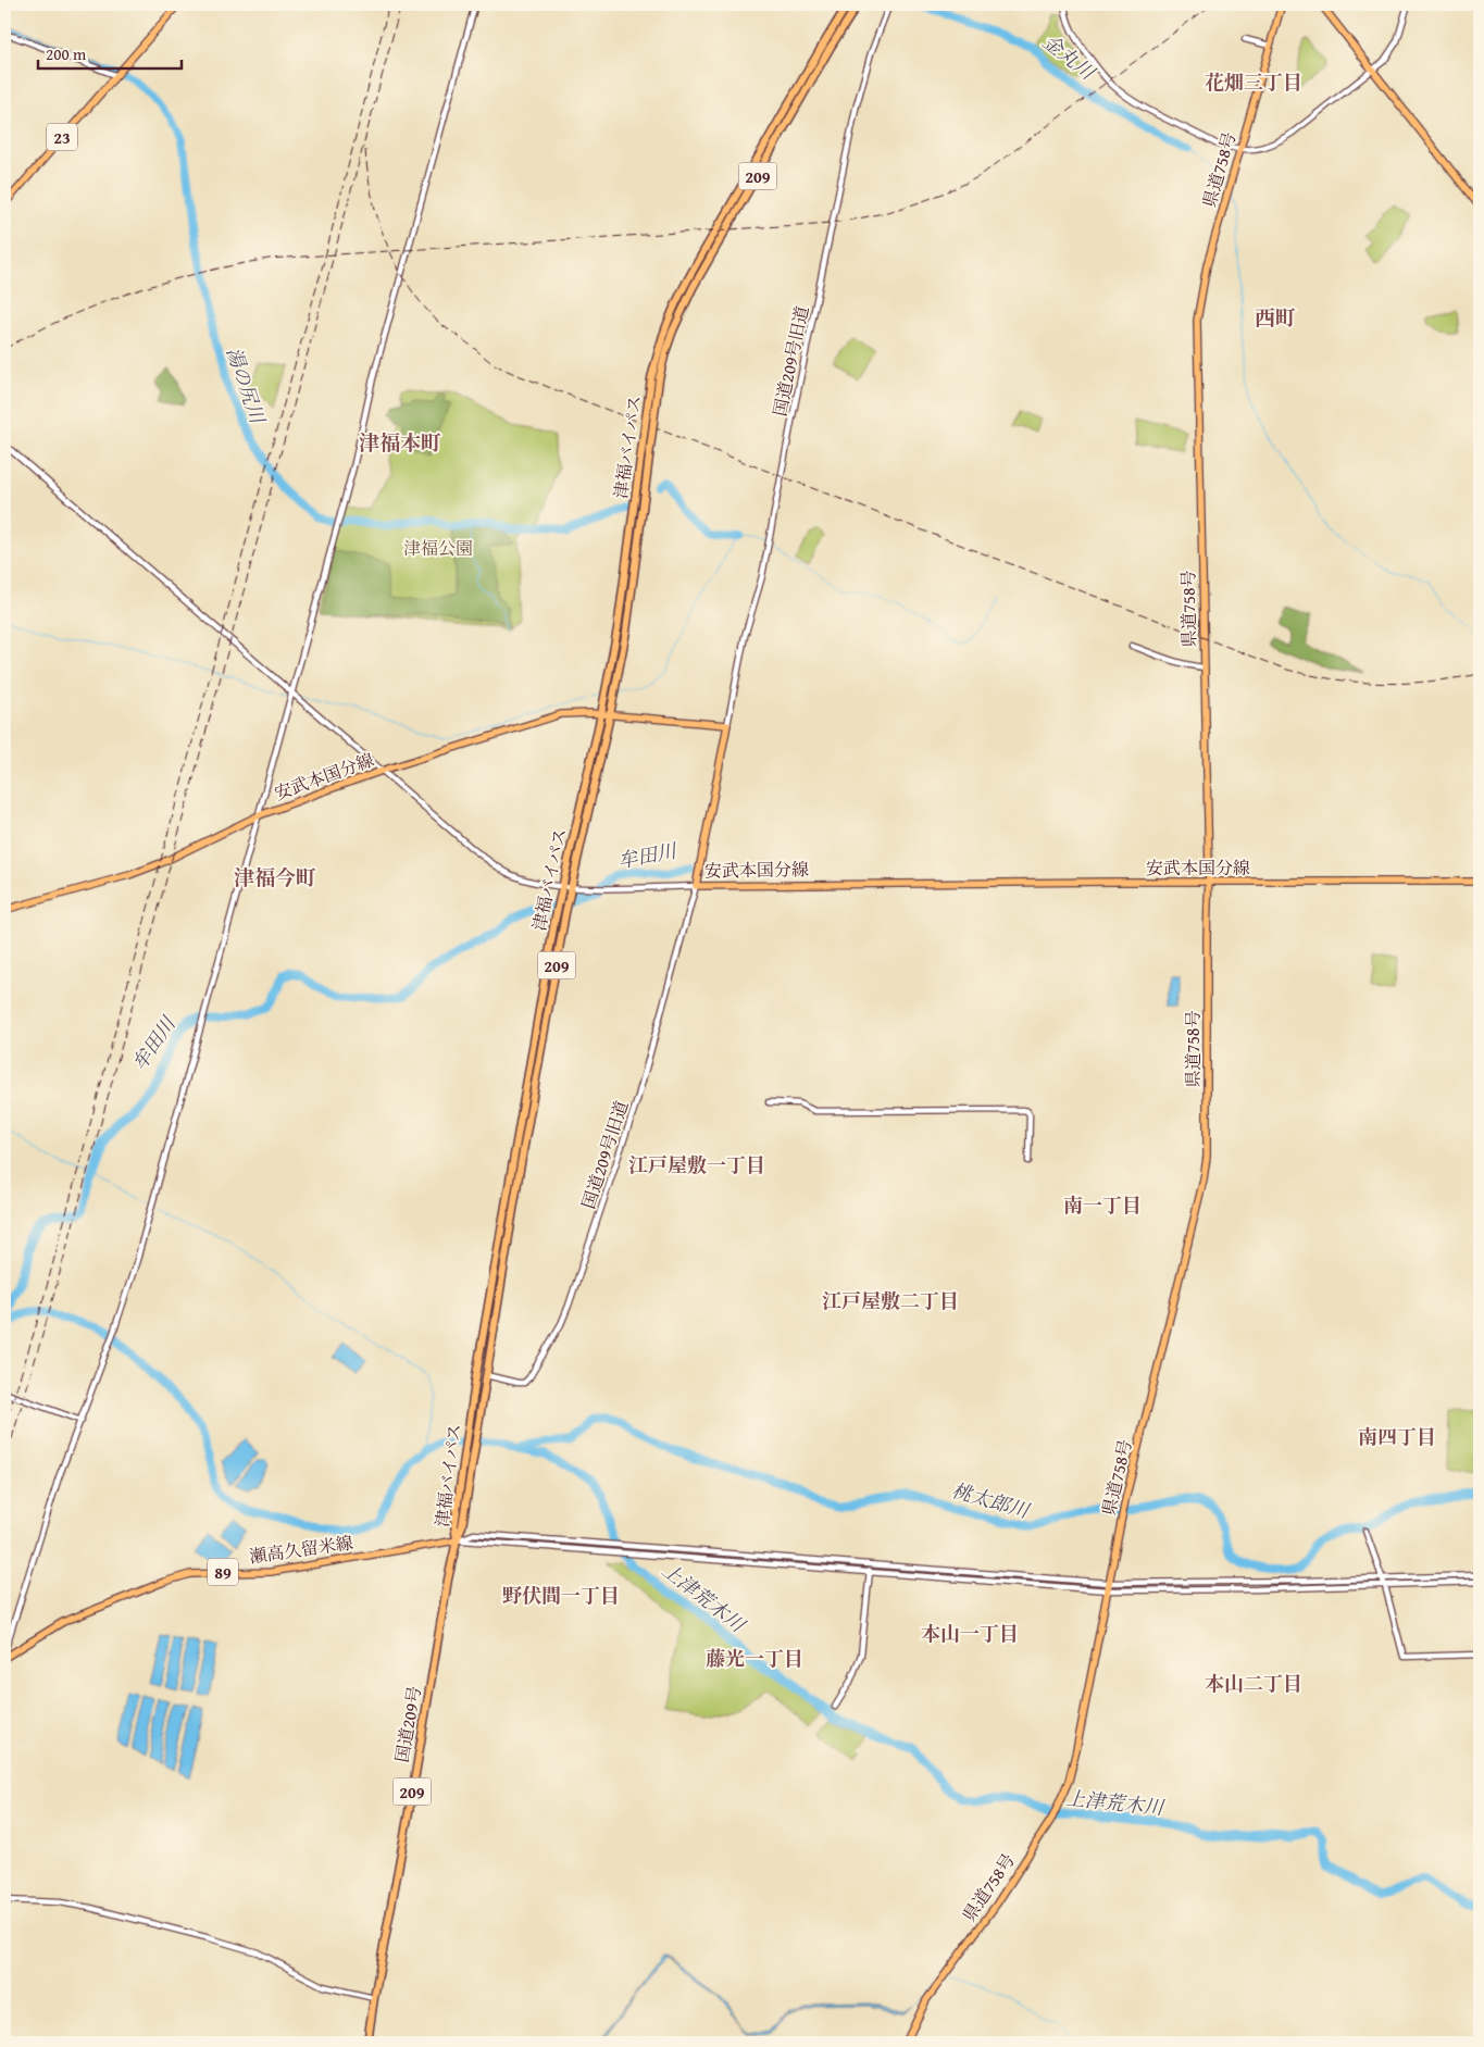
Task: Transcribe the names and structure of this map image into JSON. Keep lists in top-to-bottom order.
{
  "streets": {
    "highway": ["209", "津福バイパス", "国道209号"],
    "main road": [
      "23",
      "県道758号",
      "安武本国分線",
      "瀬高久留米線",
      "89"
    ],
    "street": ["国道209号旧道"]
  },
  "crossings": [
    ["県道758号", "安武本国分線"],
    ["国道209号旧道", "津福バイパス"],
    ["国道209号旧道", "安武本国分線"],
    ["津福バイパス", "安武本国分線"],
    ["津福バイパス", "瀬高久留米線"],
    ["津福バイパス", "国道209号"],
    ["瀬高久留米線", "国道209号"]
  ],
  "districts": [
    "花畑三丁目",
    "西町",
    "津福本町",
    "津福今町",
    "江戸屋敷一丁目",
    "南一丁目",
    "江戸屋敷二丁目",
    "南四丁目",
    "野伏間一丁目",
    "本山一丁目",
    "藤光一丁目",
    "本山二丁目"
  ],
  "water": [
    "金丸川",
    "湯の尻川",
    "牟田川",
    "桃太郎川",
    "上津荒木川"
  ],
  "parks": ["津福公園"],
  "scale_bar": "200 m"
}
